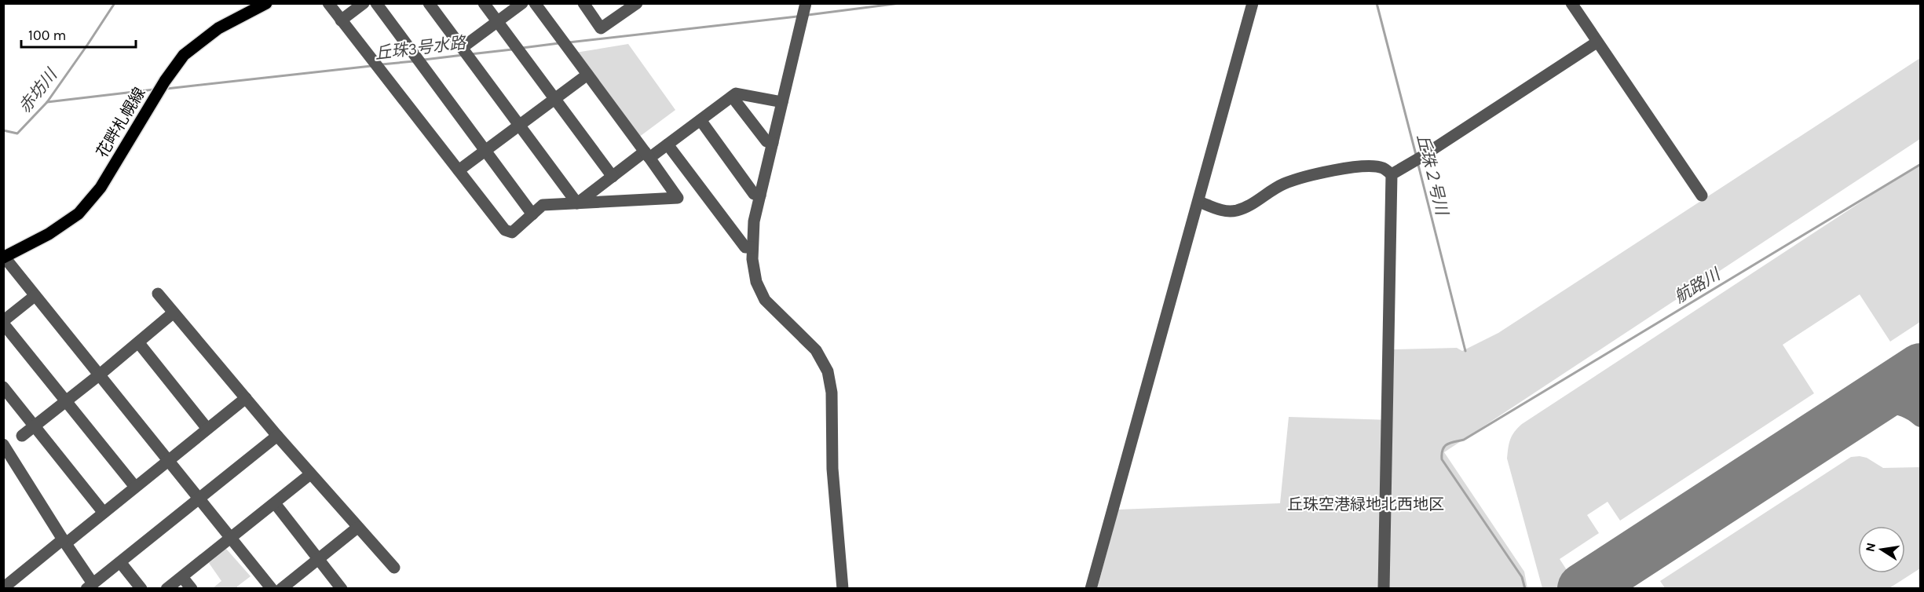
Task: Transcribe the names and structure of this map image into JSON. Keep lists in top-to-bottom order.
{
  "streets": {
    "main road": ["花畔札幌線"]
  },
  "water": [
    "丘珠3号水路",
    "赤坊川",
    "丘珠２号川",
    "航路川"
  ],
  "parks": ["丘珠空港緑地北西地区"],
  "scale_bar": "100 m",
  "north": "left"
}
